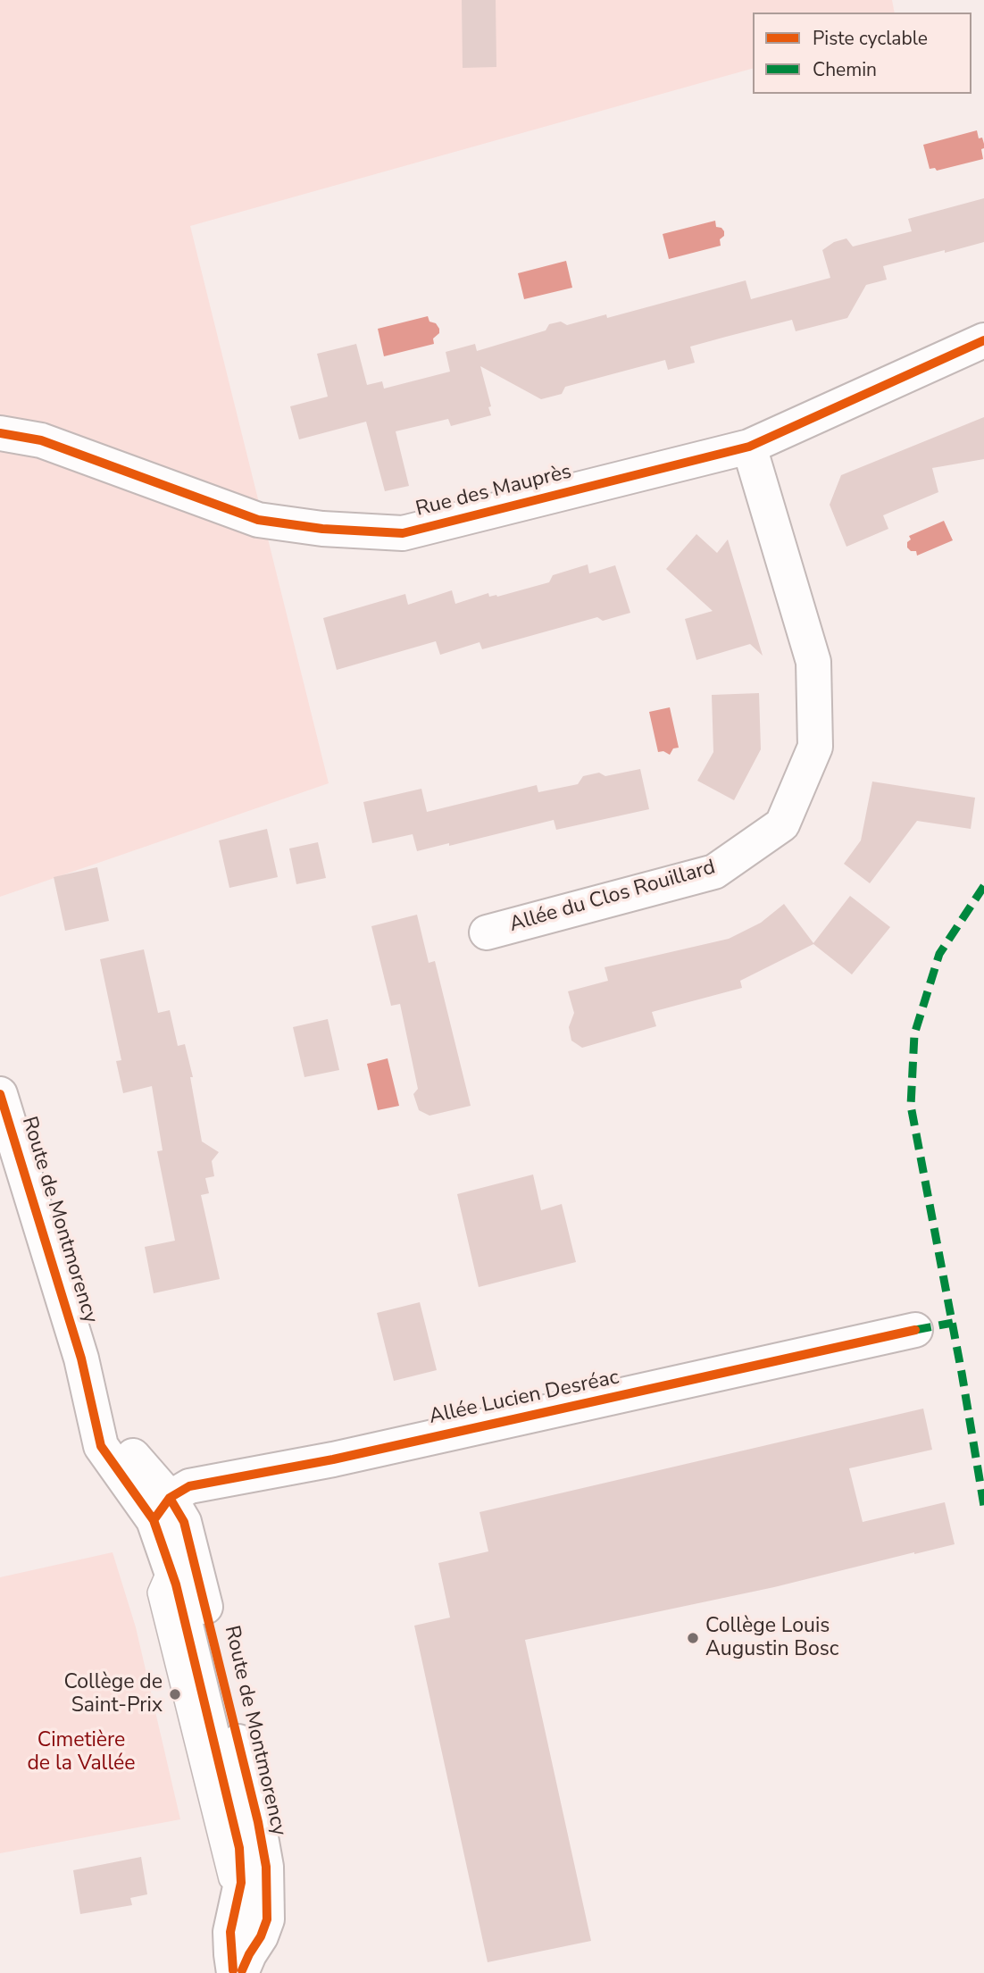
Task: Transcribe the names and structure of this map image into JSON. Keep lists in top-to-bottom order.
{
  "streets": {
    "street": [
      "Rue des Mauprès",
      "Allée du Clos Rouillard",
      "Route de Montmorency",
      "Allée Lucien Desréac"
    ]
  },
  "crossings": [
    ["Rue des Mauprès", "Allée du Clos Rouillard"],
    ["Route de Montmorency", "Allée Lucien Desréac"]
  ],
  "parks": ["Cimetière de la Vallée"],
  "places": ["Collège Louis Augustin Bosc", "Collège de Saint-Prix"],
  "legend": ["Piste cyclable", "Chemin"]
}
